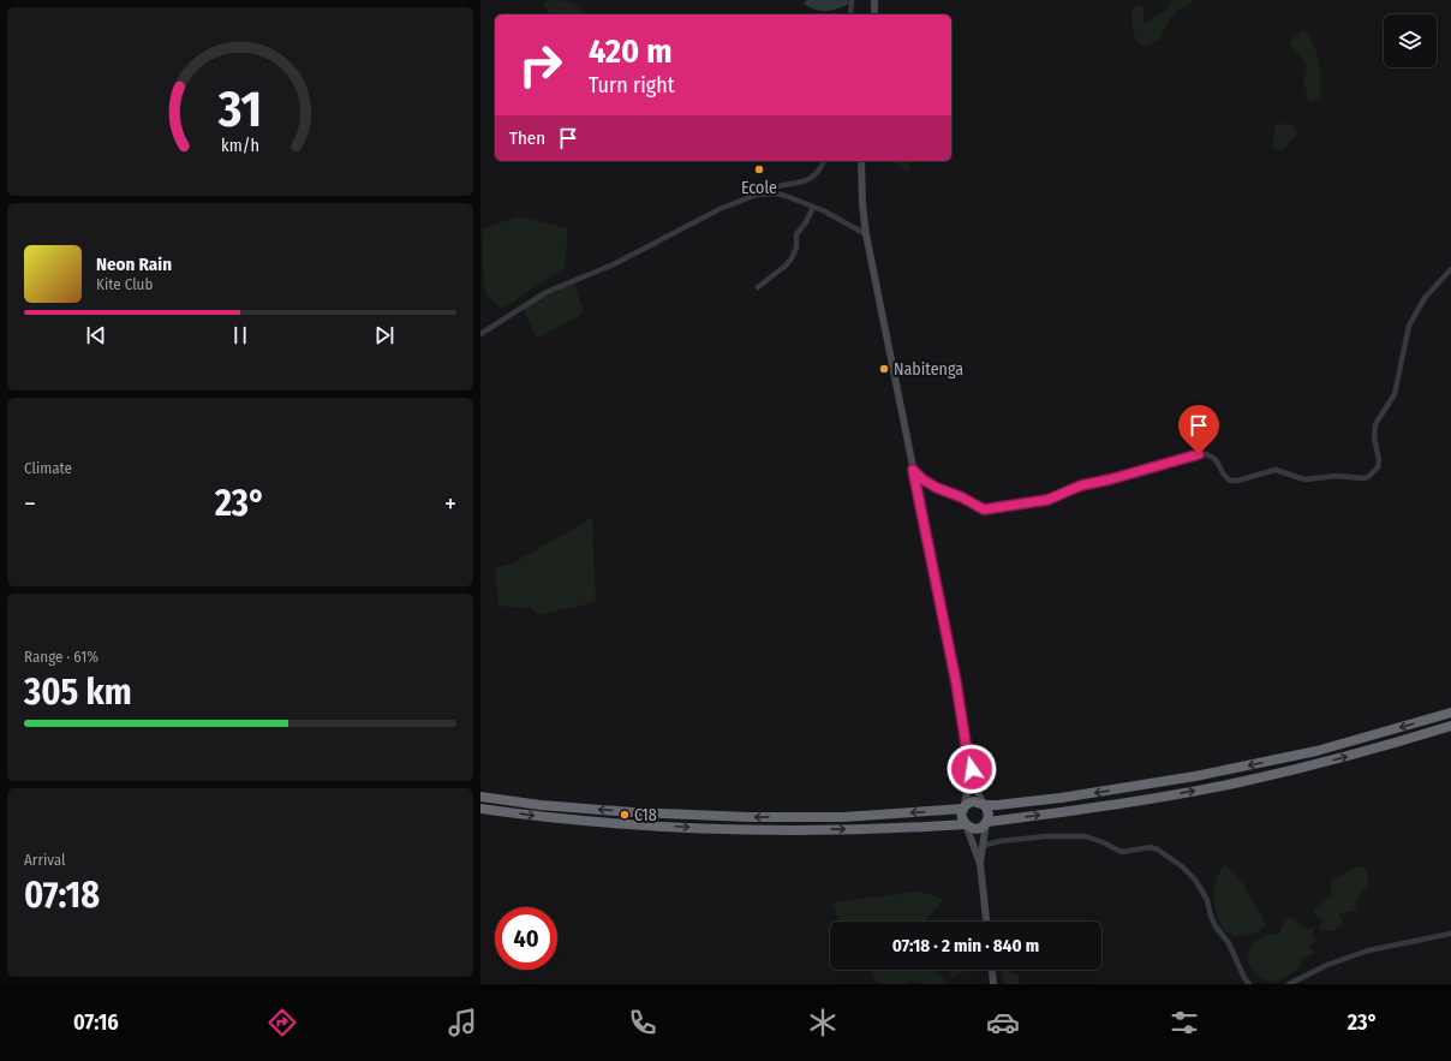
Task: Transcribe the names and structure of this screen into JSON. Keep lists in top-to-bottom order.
{
  "places": ["Ecole", "Nabitenga", "C18"],
  "page": {
    "turn": ["420 m", "Turn right"],
    "then": "Then",
    "song": ["Neon Rain", "Kite Club"],
    "tile": [
      "Climate",
      ["Range · 61%", "305 km"],
      ["Arrival", "07:18"]
    ],
    "heat": ["−", "23°", "+"],
    "limit": "40",
    "trip": "07:18 · 2 min · 840 m",
    "tabs": ["07:16", "23°"],
    "gauge": ["31", "km/h"]
  }
}
